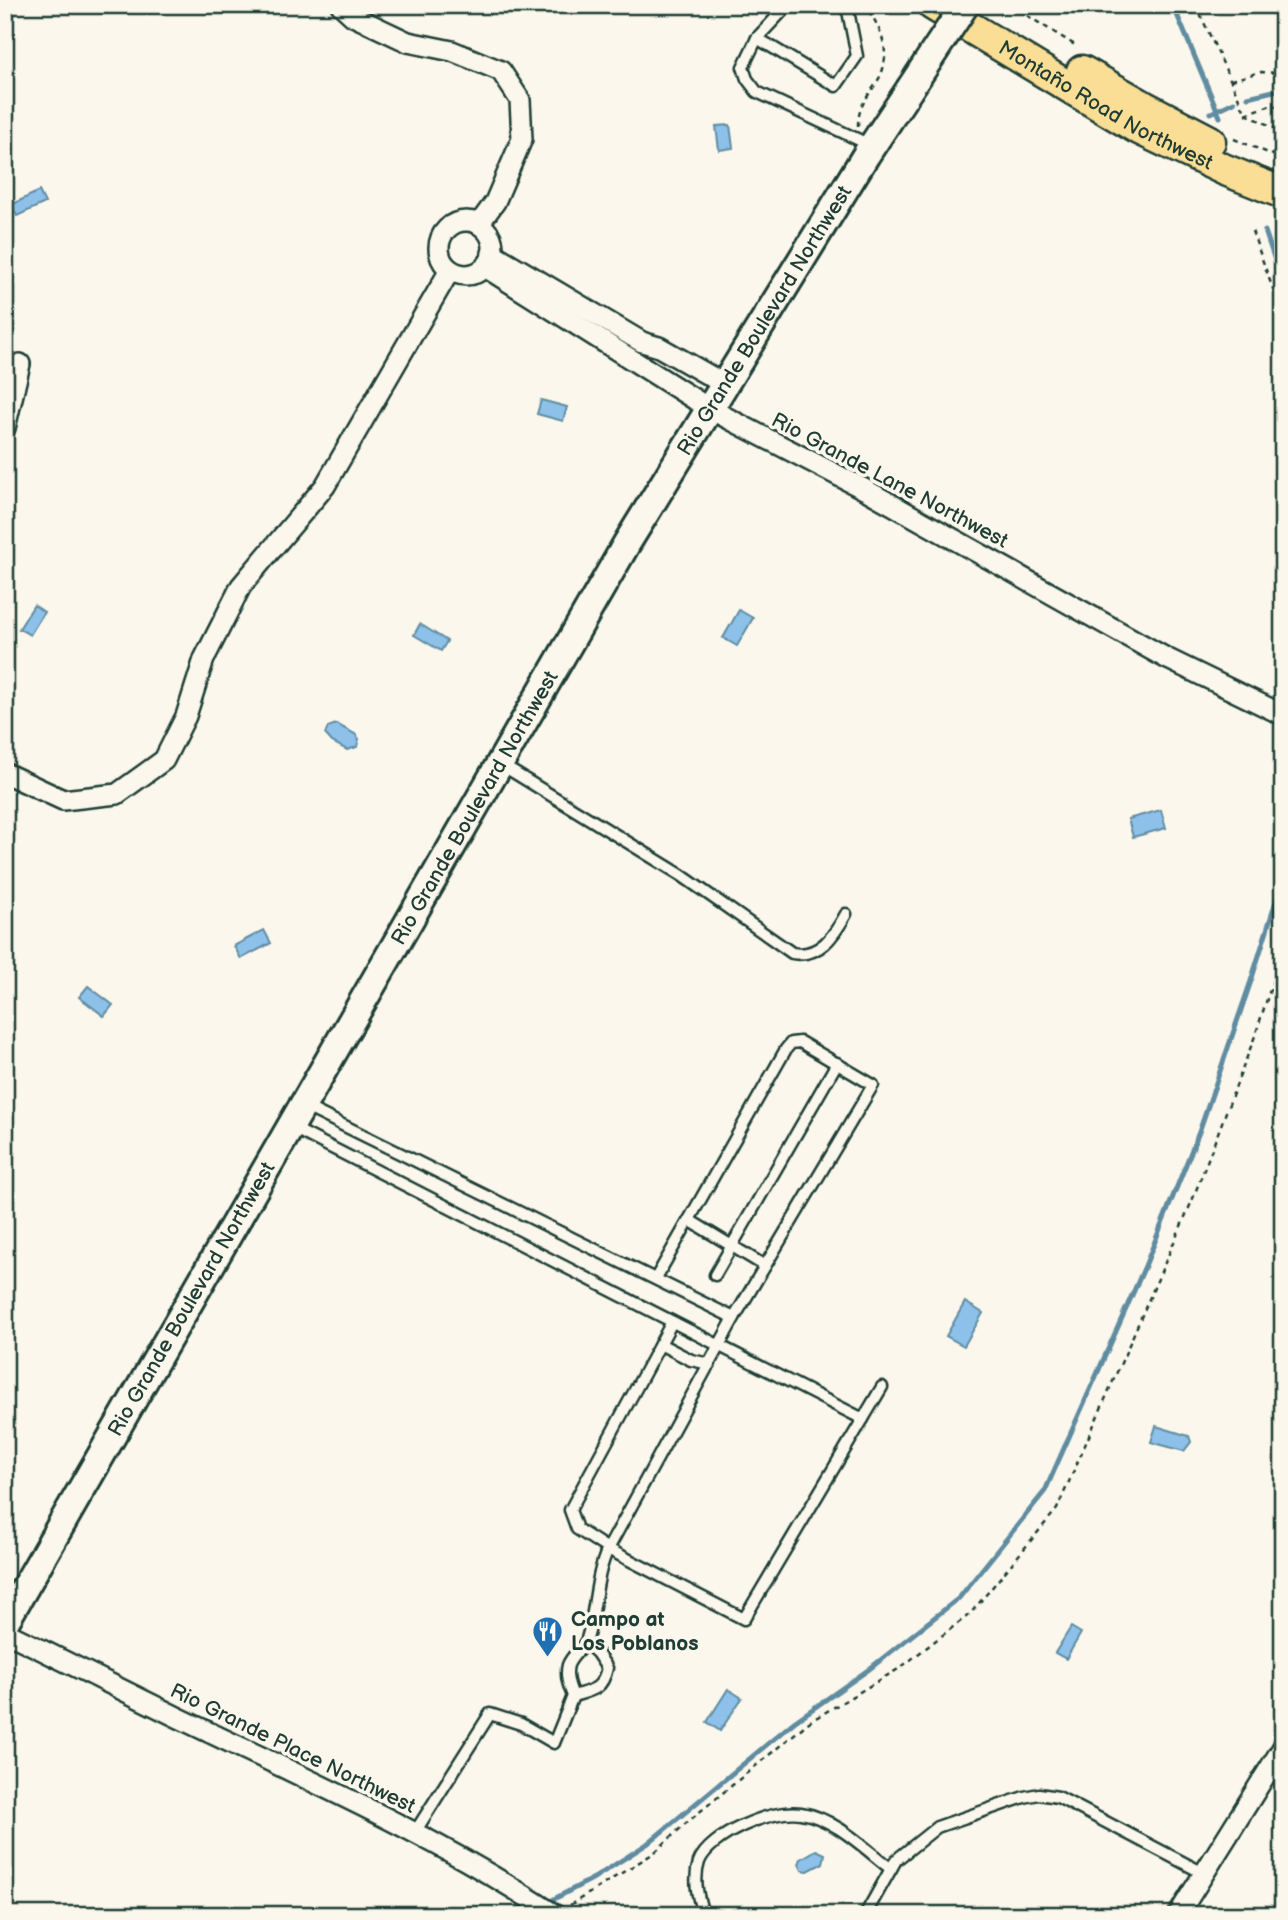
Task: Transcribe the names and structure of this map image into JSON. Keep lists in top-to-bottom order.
{
  "streets": {
    "main road": ["Montaño Road Northwest"],
    "street": ["Rio Grande Boulevard Northwest", "Rio Grande Lane Northwest", "Rio Grande Place Northwest"]
  },
  "crossings": [
    ["Rio Grande Boulevard Northwest", "Rio Grande Lane Northwest"]
  ],
  "places": {
    "restaurant": ["Campo at Los Poblanos"]
  }
}
